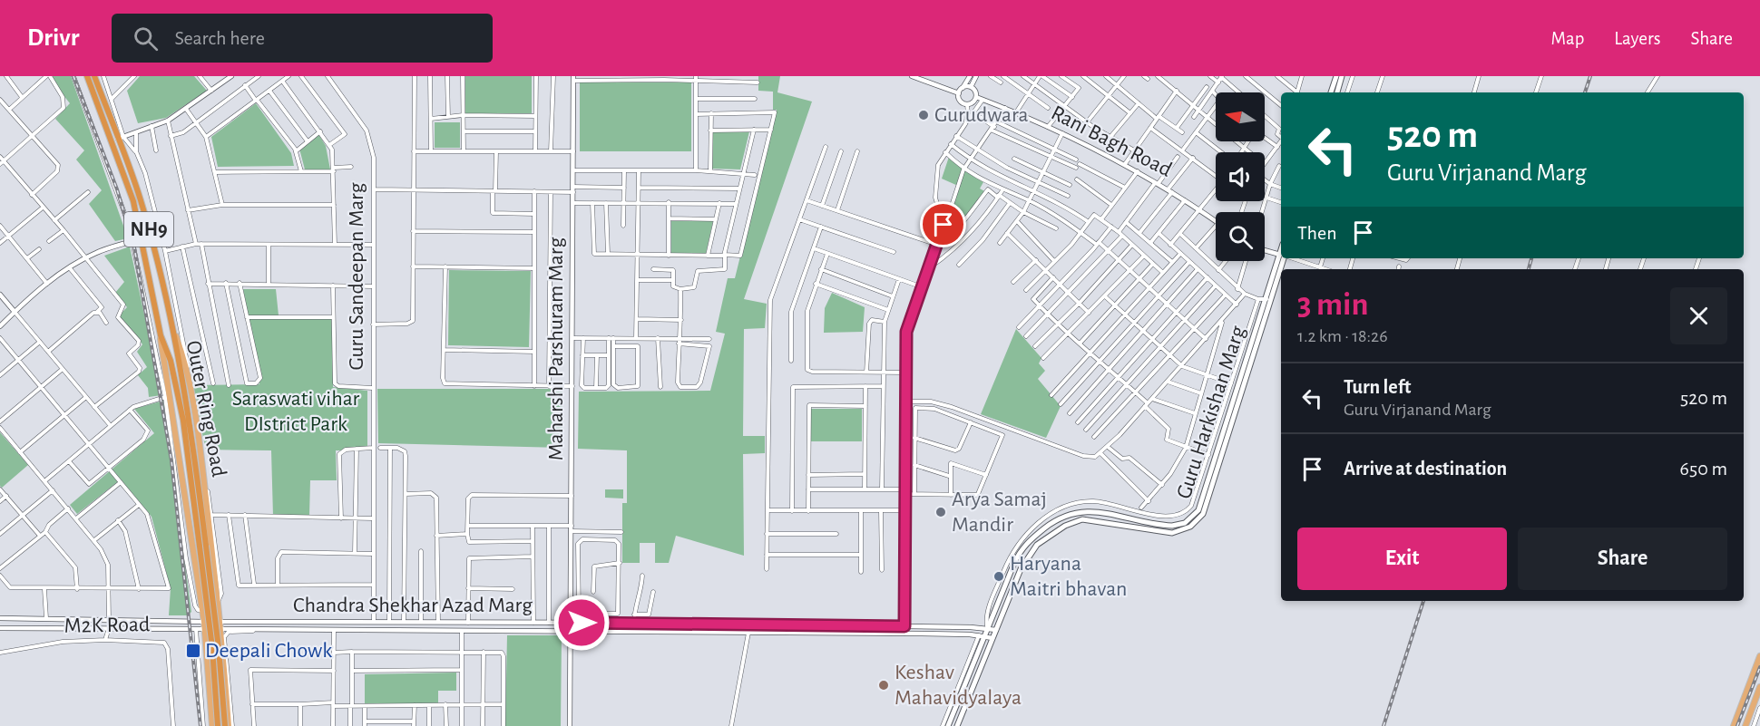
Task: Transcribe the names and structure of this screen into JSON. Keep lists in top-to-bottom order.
{
  "streets": {
    "highway": ["NH9", "Outer Ring Road"],
    "main road": ["Guru Harkishan Marg"],
    "street": [
      "Rani Bagh Road",
      "Guru Sandeepan Marg",
      "Maharshi Parshuram Marg",
      "Chandra Shekhar Azad Marg",
      "M2K Road"
    ]
  },
  "crossings": [
    ["NH9", "Outer Ring Road"],
    ["Guru Sandeepan Marg", "Chandra Shekhar Azad Marg"],
    ["Maharshi Parshuram Marg", "Chandra Shekhar Azad Marg"],
    ["Outer Ring Road", "Chandra Shekhar Azad Marg"],
    ["Guru Harkishan Marg", "Chandra Shekhar Azad Marg"]
  ],
  "parks": ["Saraswati vihar DIstrict Park"],
  "places": {
    "other": [
      "Gurudwara",
      "Arya Samaj Mandir",
      "Haryana Maitri bhavan",
      "Keshav Mahavidyalaya"
    ],
    "transit": ["Deepali Chowk"]
  },
  "north": "left",
  "page": {
    "header": "Drivr",
    "search": "Search here",
    "nav": ["Map", "Layers", "Share"],
    "turn": ["520 m", "Guru Virjanand Marg"],
    "then": "Then",
    "heading": ["3 min", "1.2 km · 18:26"],
    "list": [
      {
        "name": "Turn left",
        "note": "Guru Virjanand Marg",
        "value": "520 m"
      },
      {
        "name": "Arrive at destination",
        "value": "650 m"
      }
    ],
    "buttons": ["Exit", "Share"]
  }
}
